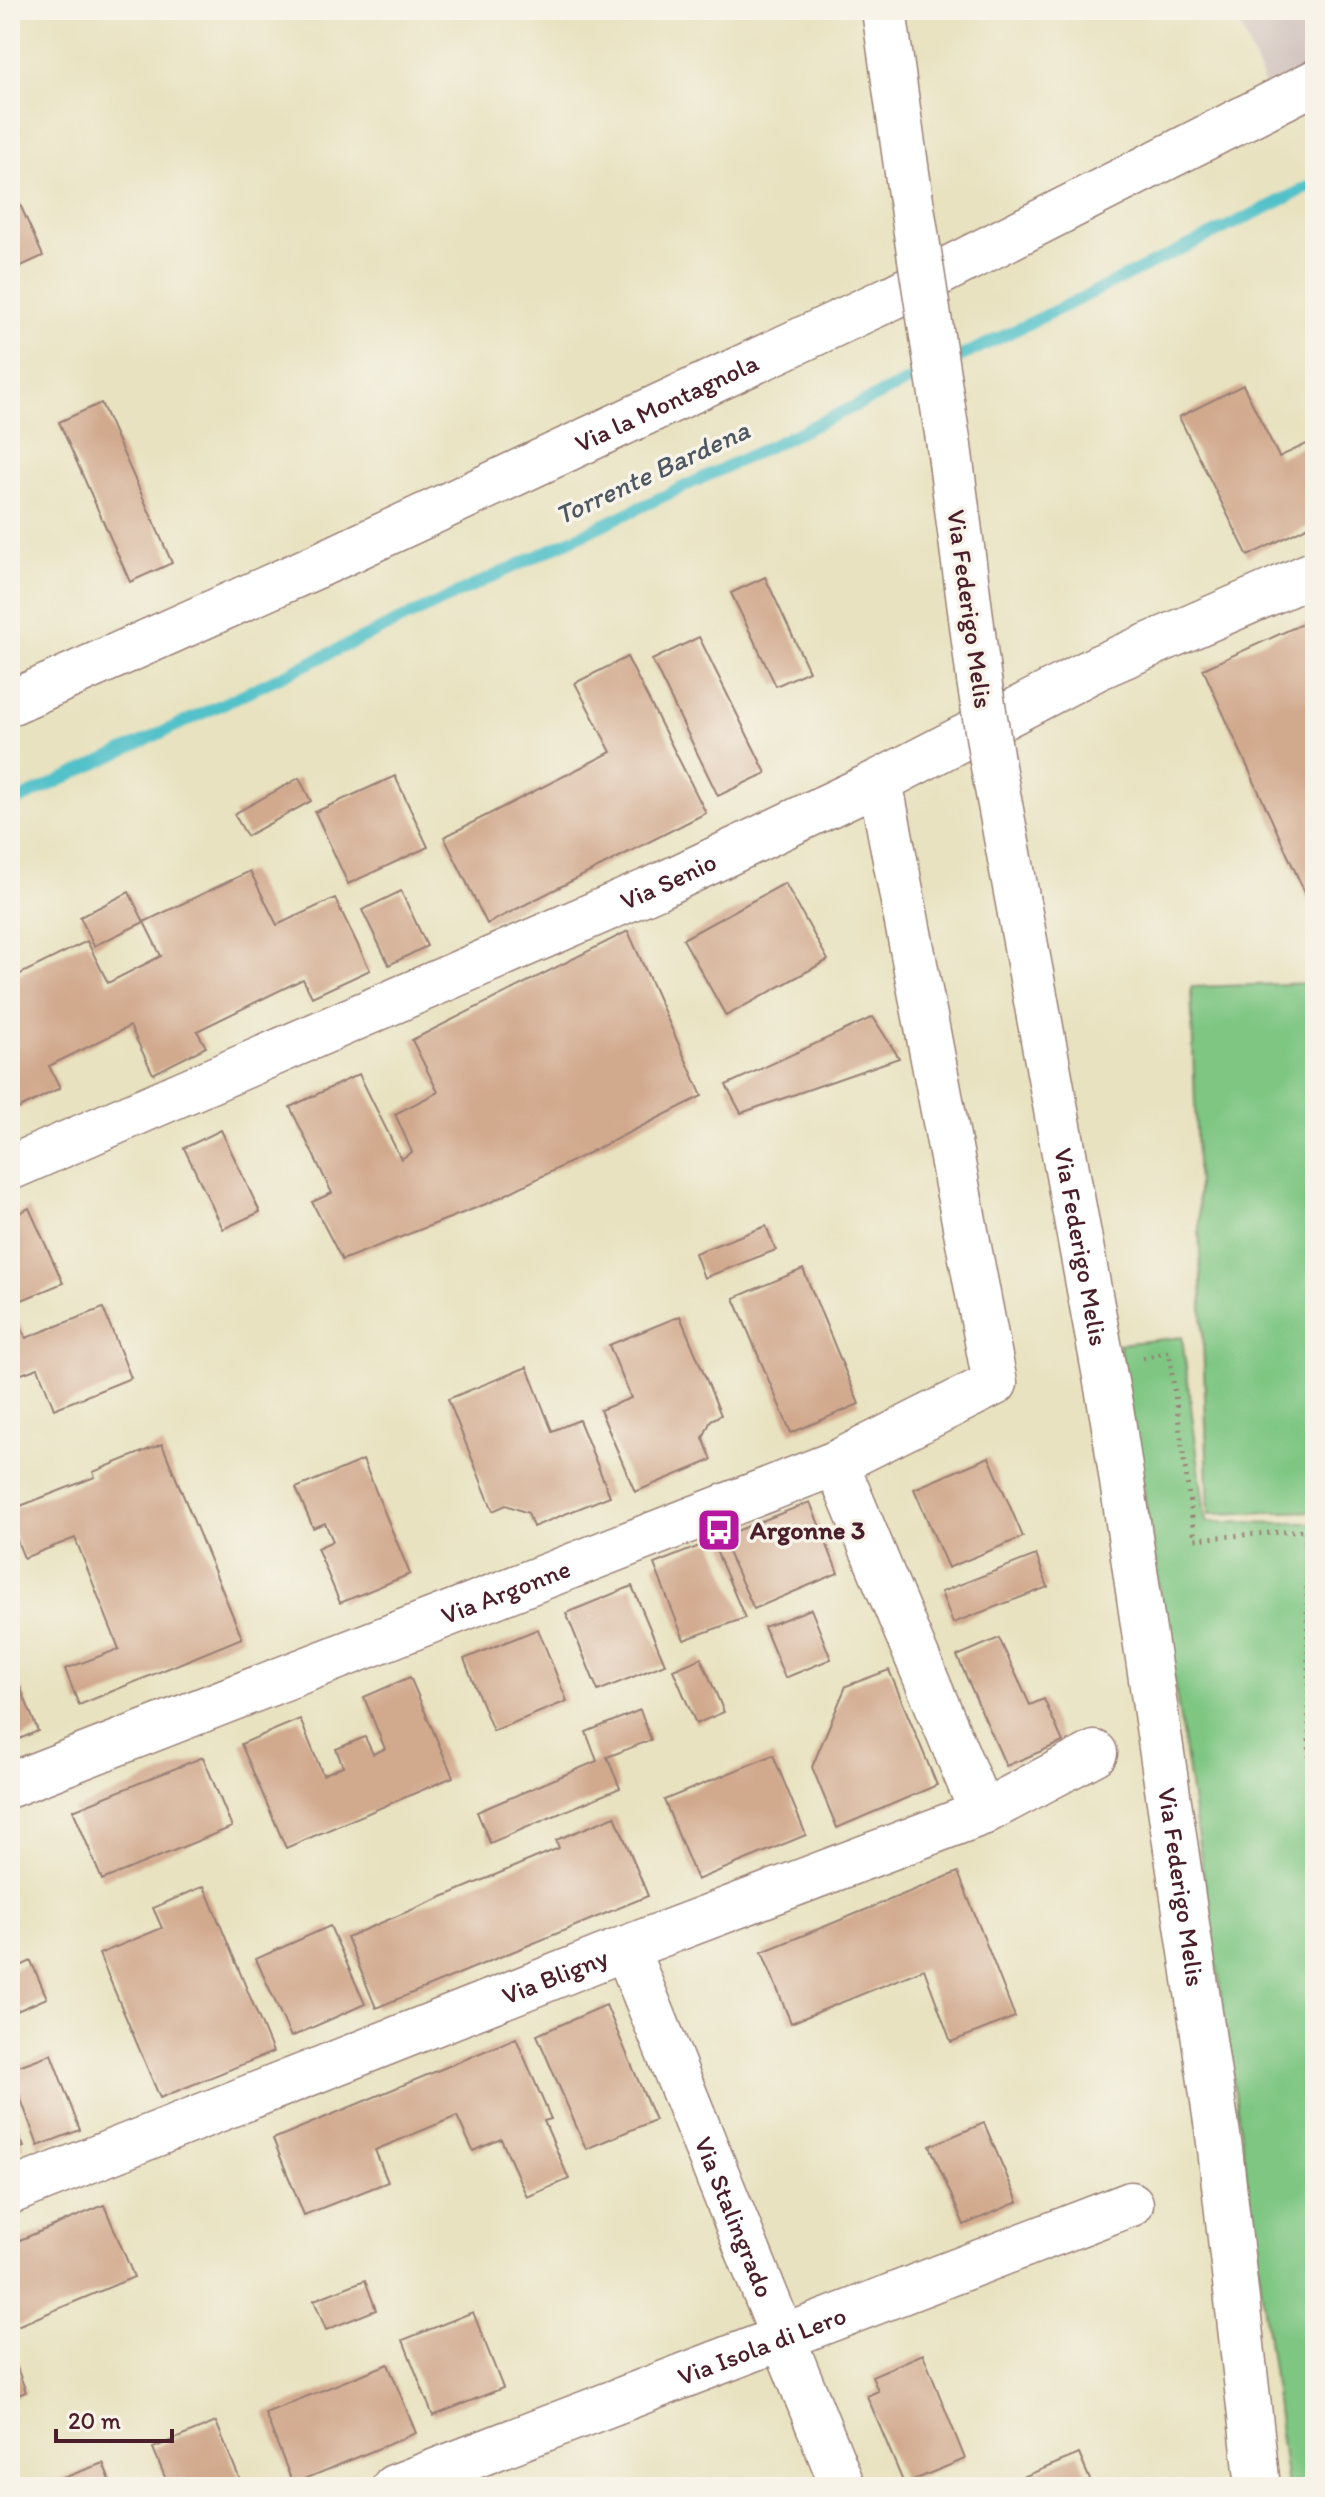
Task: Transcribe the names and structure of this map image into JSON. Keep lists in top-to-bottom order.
{
  "streets": {
    "street": [
      "Via la Montagnola",
      "Via Federigo Melis",
      "Via Senio",
      "Via Argonne",
      "Via Bligny",
      "Via Stalingrado",
      "Via Isola di Lero"
    ]
  },
  "crossings": [
    ["Via Senio", "Via Argonne"],
    ["Via Bligny", "Via Stalingrado"],
    ["Via Stalingrado", "Via Isola di Lero"]
  ],
  "water": ["Torrente Bardena"],
  "places": {
    "bus stop": ["Argonne 3"]
  },
  "scale_bar": "20 m"
}
